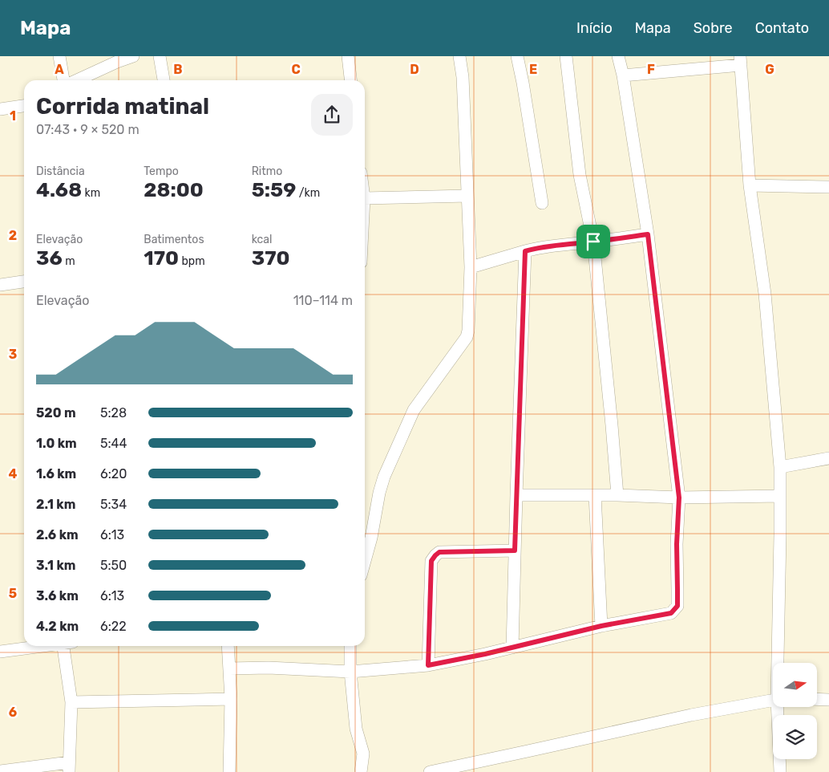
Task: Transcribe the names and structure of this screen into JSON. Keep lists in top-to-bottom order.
{
  "north": "right",
  "page": {
    "header": "Mapa",
    "nav": [
      "Início",
      "Mapa",
      "Sobre",
      "Contato"
    ],
    "heading": ["Corrida matinal", "07:43 · 9 × 520 m"],
    "stats": [
      ["Distância", "4.68 km"],
      ["Tempo", "28:00"],
      ["Ritmo", "5:59 /km"],
      ["Elevação", "36 m"],
      ["Batimentos", "170 bpm"],
      ["kcal", "370"]
    ],
    "chart": ["Elevação", "110–114 m"],
    "list": [
      {
        "name": "520 m",
        "note": "5:28"
      },
      {
        "name": "1.0 km",
        "note": "5:44"
      },
      {
        "name": "1.6 km",
        "note": "6:20"
      },
      {
        "name": "2.1 km",
        "note": "5:34"
      },
      {
        "name": "2.6 km",
        "note": "6:13"
      },
      {
        "name": "3.1 km",
        "note": "5:50"
      },
      {
        "name": "3.6 km",
        "note": "6:13"
      },
      {
        "name": "4.2 km",
        "note": "6:22"
      }
    ]
  },
  "grid": {
    "columns": [
      "A",
      "B",
      "C",
      "D",
      "E",
      "F",
      "G"
    ],
    "rows": [
      "1",
      "2",
      "3",
      "4",
      "5",
      "6"
    ]
  }
}
